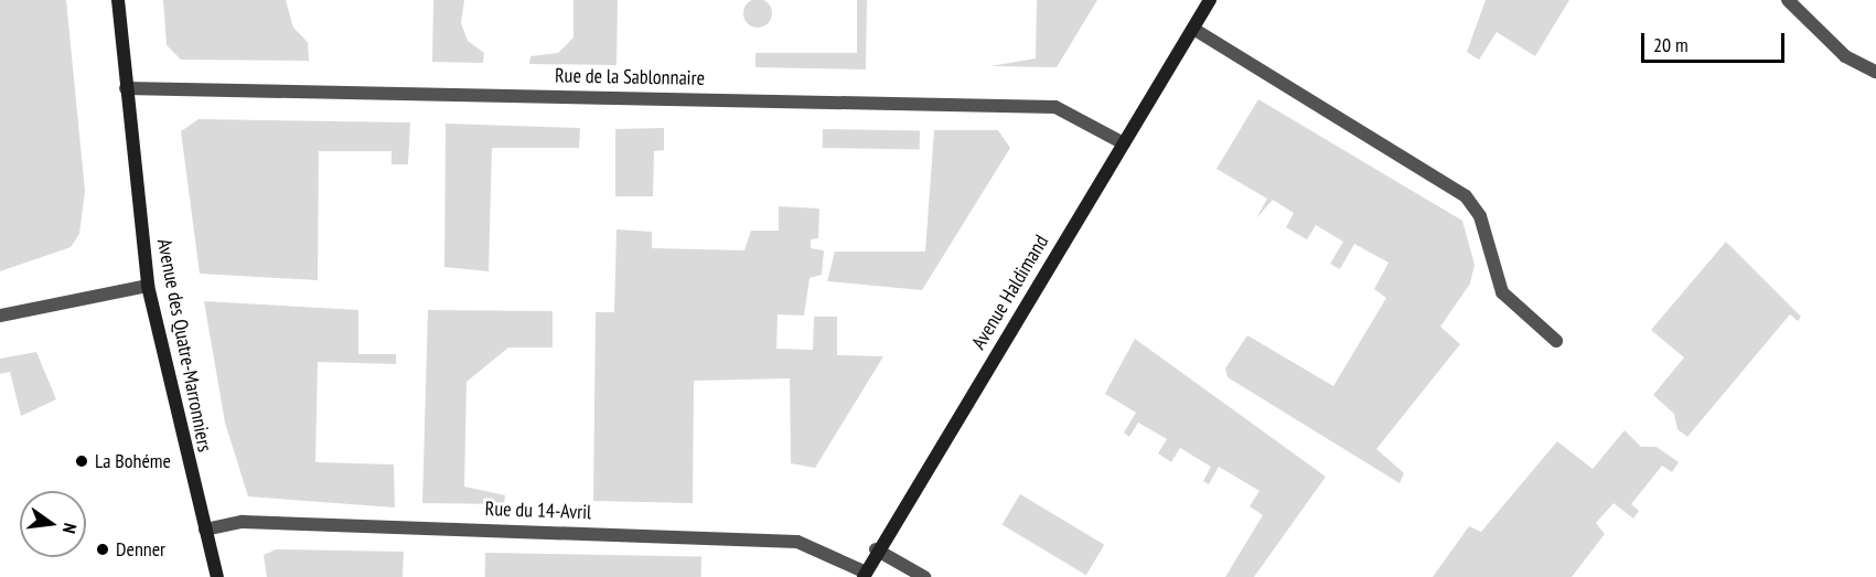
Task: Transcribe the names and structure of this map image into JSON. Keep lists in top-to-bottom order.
{
  "streets": {
    "main road": ["Avenue Haldimand", "Avenue des Quatre-Marronniers"],
    "street": ["Rue de la Sablonnaire", "Rue du 14-Avril"]
  },
  "crossings": [
    ["Rue de la Sablonnaire", "Avenue Haldimand"],
    ["Rue de la Sablonnaire", "Avenue des Quatre-Marronniers"],
    ["Avenue Haldimand", "Rue du 14-Avril"],
    ["Avenue des Quatre-Marronniers", "Rue du 14-Avril"]
  ],
  "places": ["La Bohéme", "Denner"],
  "scale_bar": "20 m",
  "north": "right"
}
